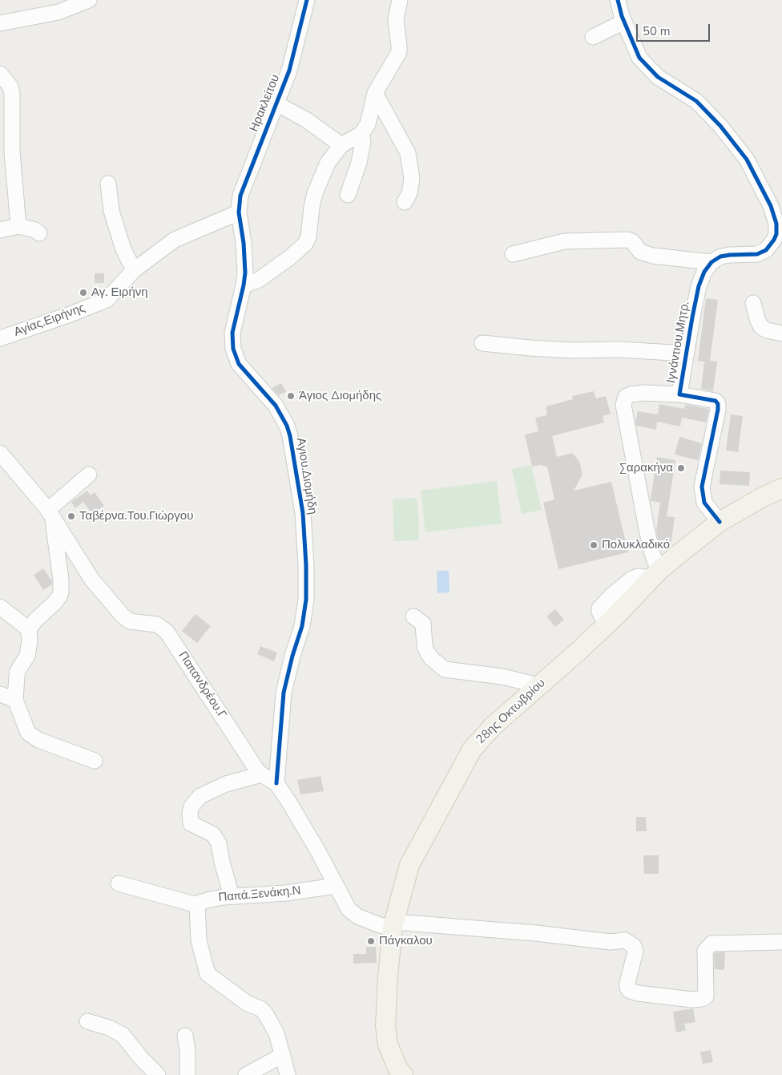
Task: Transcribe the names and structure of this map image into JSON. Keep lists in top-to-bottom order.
{
  "streets": {
    "main road": ["28ης Οκτωβρίου"],
    "street": [
      "Ηρακλείτου",
      "Αγίας.Ειρήνης",
      "Ιγνάντιου.Μητρ.",
      "Αγιου.Διομήδη",
      "Παπανδρέου.Γ",
      "Παπά.Ξενάκη.Ν"
    ]
  },
  "crossings": [
    ["Ηρακλείτου", "Αγίας.Ειρήνης"],
    ["Ηρακλείτου", "Αγιου.Διομήδη"],
    ["Αγίας.Ειρήνης", "Αγιου.Διομήδη"],
    ["Ιγνάντιου.Μητρ.", "28ης Οκτωβρίου"],
    ["Αγιου.Διομήδη", "Παπανδρέου.Γ"],
    ["Παπανδρέου.Γ", "28ης Οκτωβρίου"],
    ["Παπανδρέου.Γ", "Παπά.Ξενάκη.Ν"]
  ],
  "places": [
    "Αγ. Ειρήνη",
    "Άγιος Διομήδης",
    "Σαρακήνα",
    "Ταβέρνα.Του.Γιώργου",
    "Πολυκλαδικό",
    "Πάγκαλου"
  ],
  "scale_bar": "50 m"
}
